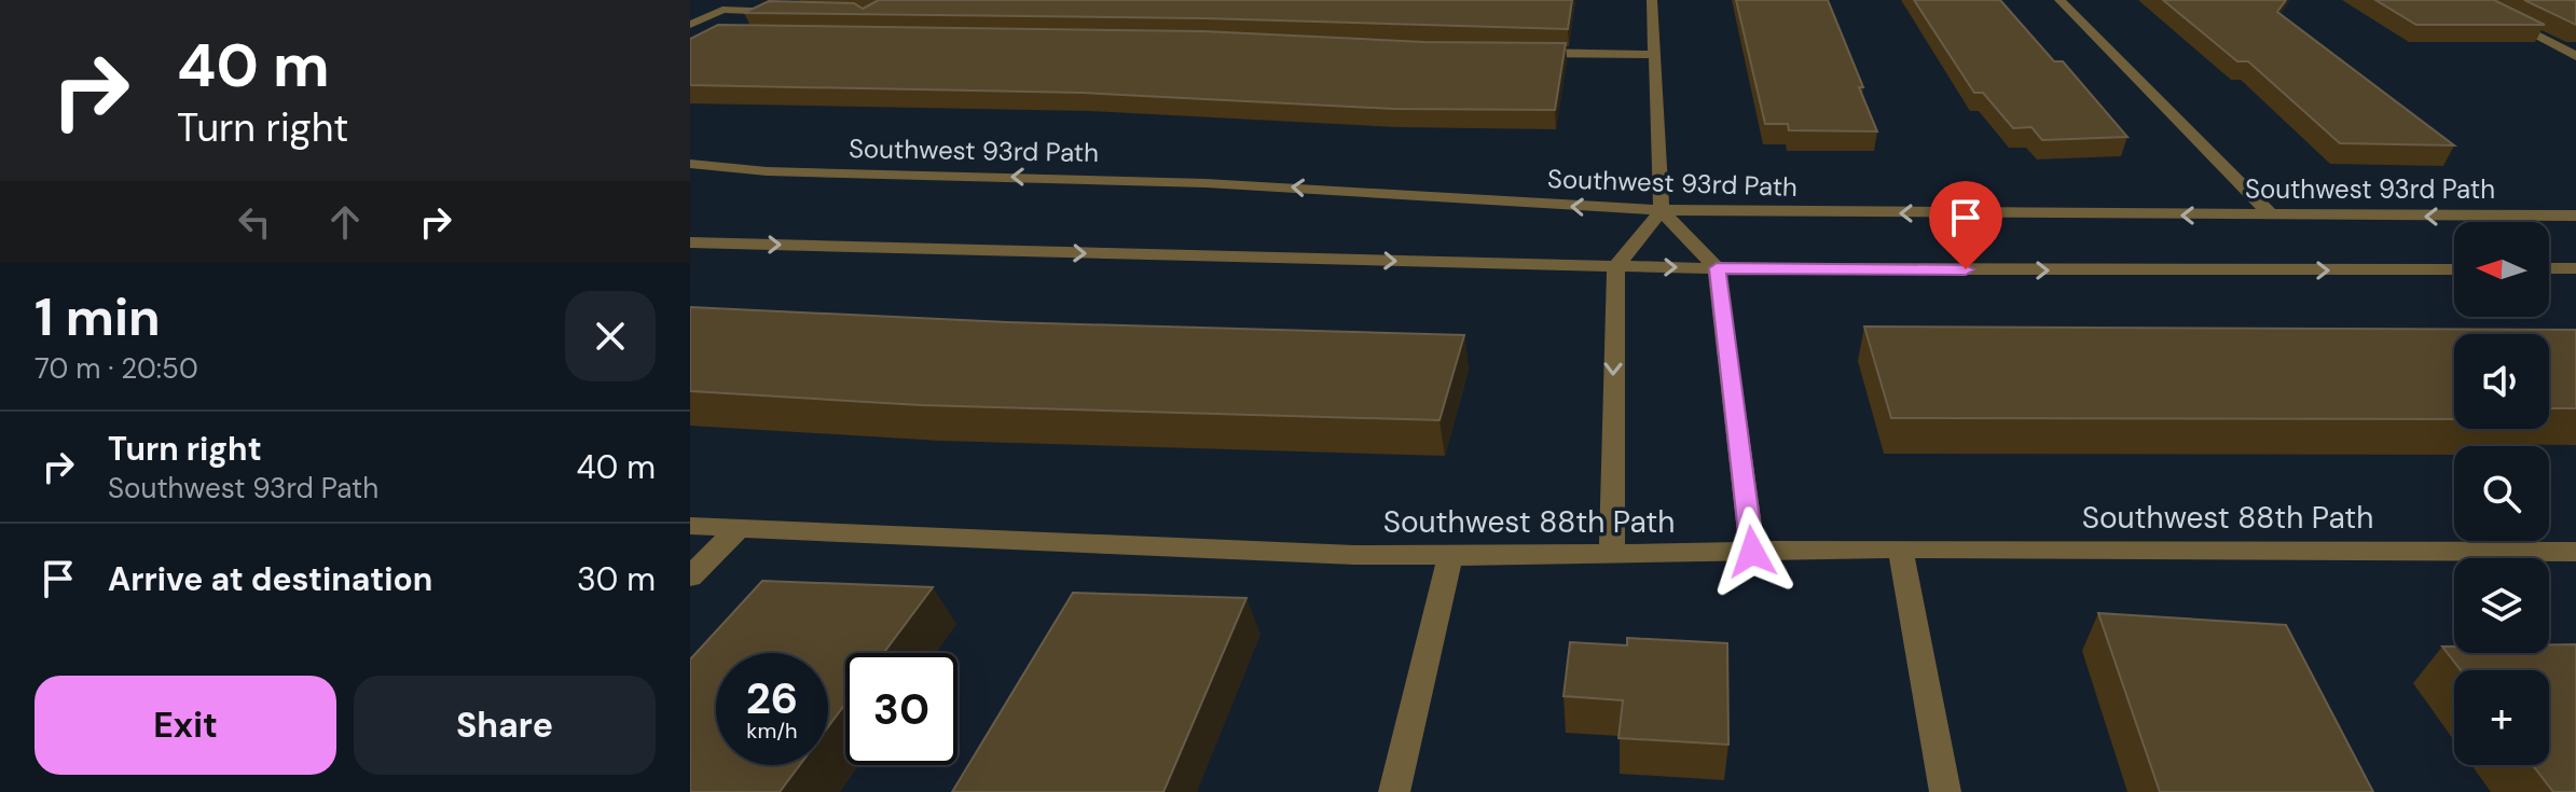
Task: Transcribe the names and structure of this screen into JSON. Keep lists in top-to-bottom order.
{
  "streets": {
    "street": ["Southwest 93rd Path", "Southwest 88th Path"]
  },
  "north": "left",
  "page": {
    "turn": ["40 m", "Turn right"],
    "map_buttons": "+",
    "heading": ["1 min", "70 m · 20:50"],
    "list": [
      {
        "name": "Turn right",
        "note": "Southwest 93rd Path",
        "value": "40 m"
      },
      {
        "name": "Arrive at destination",
        "value": "30 m"
      }
    ],
    "speed": "26 km/h",
    "limit": "30",
    "buttons": ["Exit", "Share"]
  }
}
